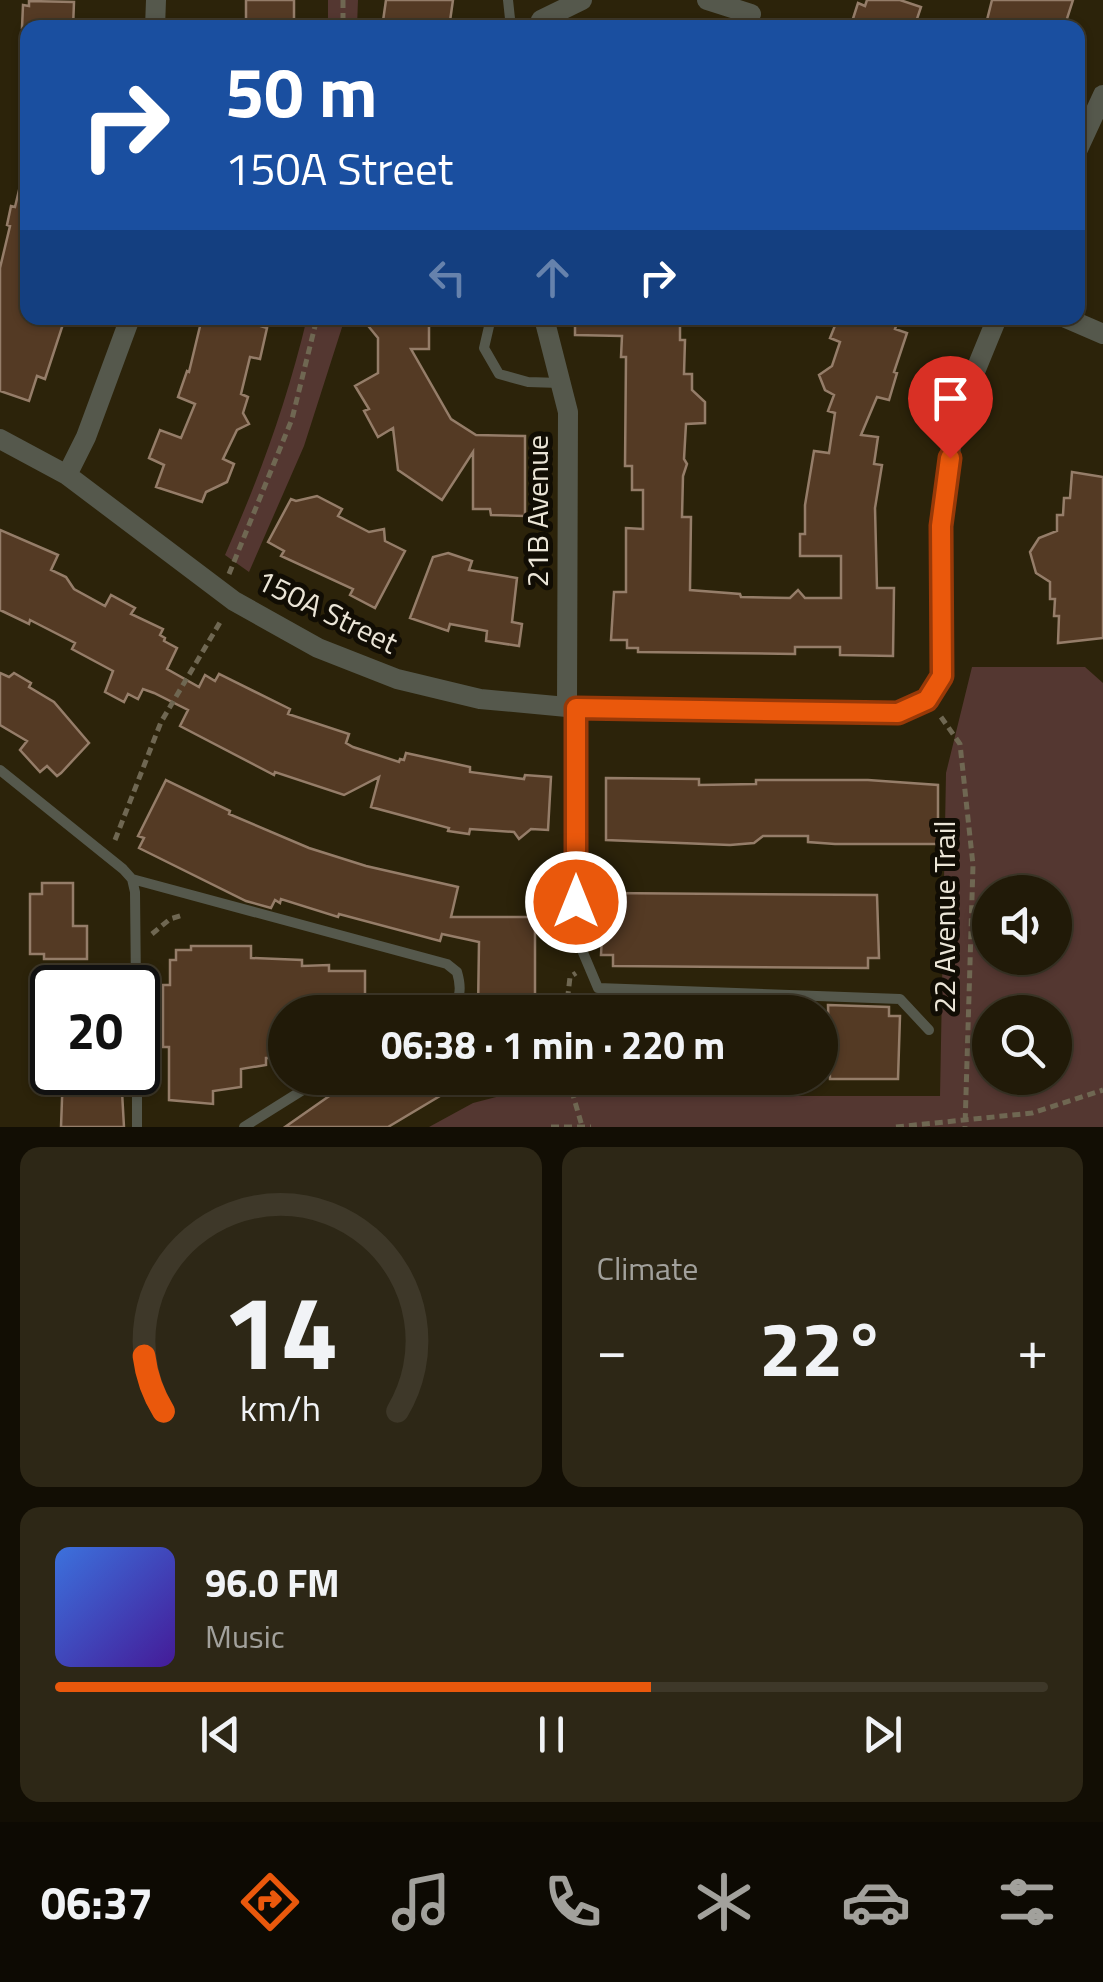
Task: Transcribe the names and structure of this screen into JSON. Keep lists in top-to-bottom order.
{
  "streets": {
    "street": ["21B Avenue", "150A Street"],
    "path": ["22 Avenue Trail"]
  },
  "crossings": [
    ["21B Avenue", "150A Street"]
  ],
  "page": {
    "turn": ["50 m", "150A Street"],
    "limit": "20",
    "trip": "06:38 · 1 min · 220 m",
    "tile": "Climate",
    "heat": ["−", "22°", "+"],
    "song": ["96.0 FM", "Music"],
    "tabs": "06:37",
    "gauge": ["14", "km/h"]
  }
}
